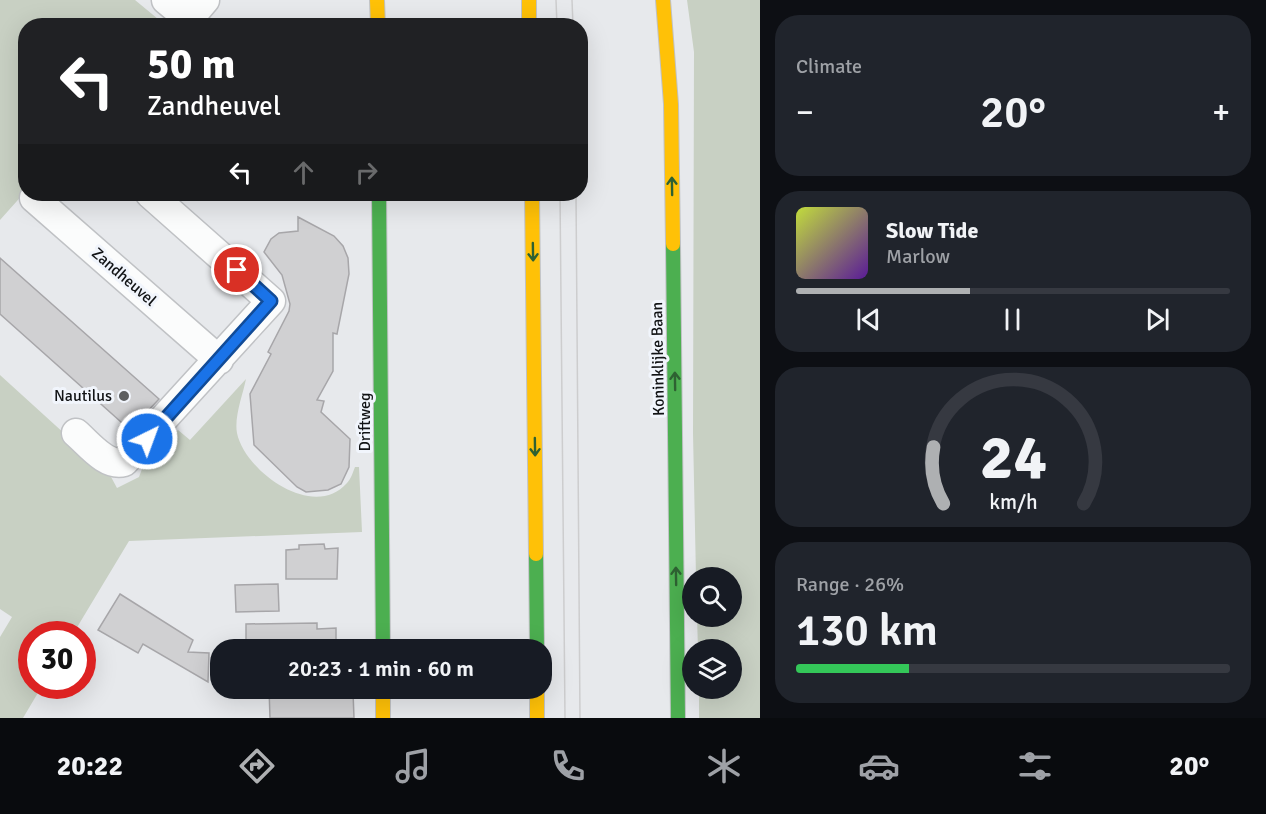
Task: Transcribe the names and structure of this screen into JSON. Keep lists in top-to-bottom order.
{
  "streets": {
    "main road": ["Koninklijke Baan", "Driftweg"],
    "street": ["Zandheuvel"]
  },
  "one_way": ["Koninklijke Baan"],
  "places": ["Nautilus"],
  "page": {
    "tile": [
      "Climate",
      ["Range · 26%", "130 km"]
    ],
    "turn": ["50 m", "Zandheuvel"],
    "heat": ["−", "20°", "+"],
    "song": ["Slow Tide", "Marlow"],
    "limit": "30",
    "trip": "20:23 · 1 min · 60 m",
    "tabs": ["20:22", "20°"],
    "gauge": ["24", "km/h"]
  }
}
